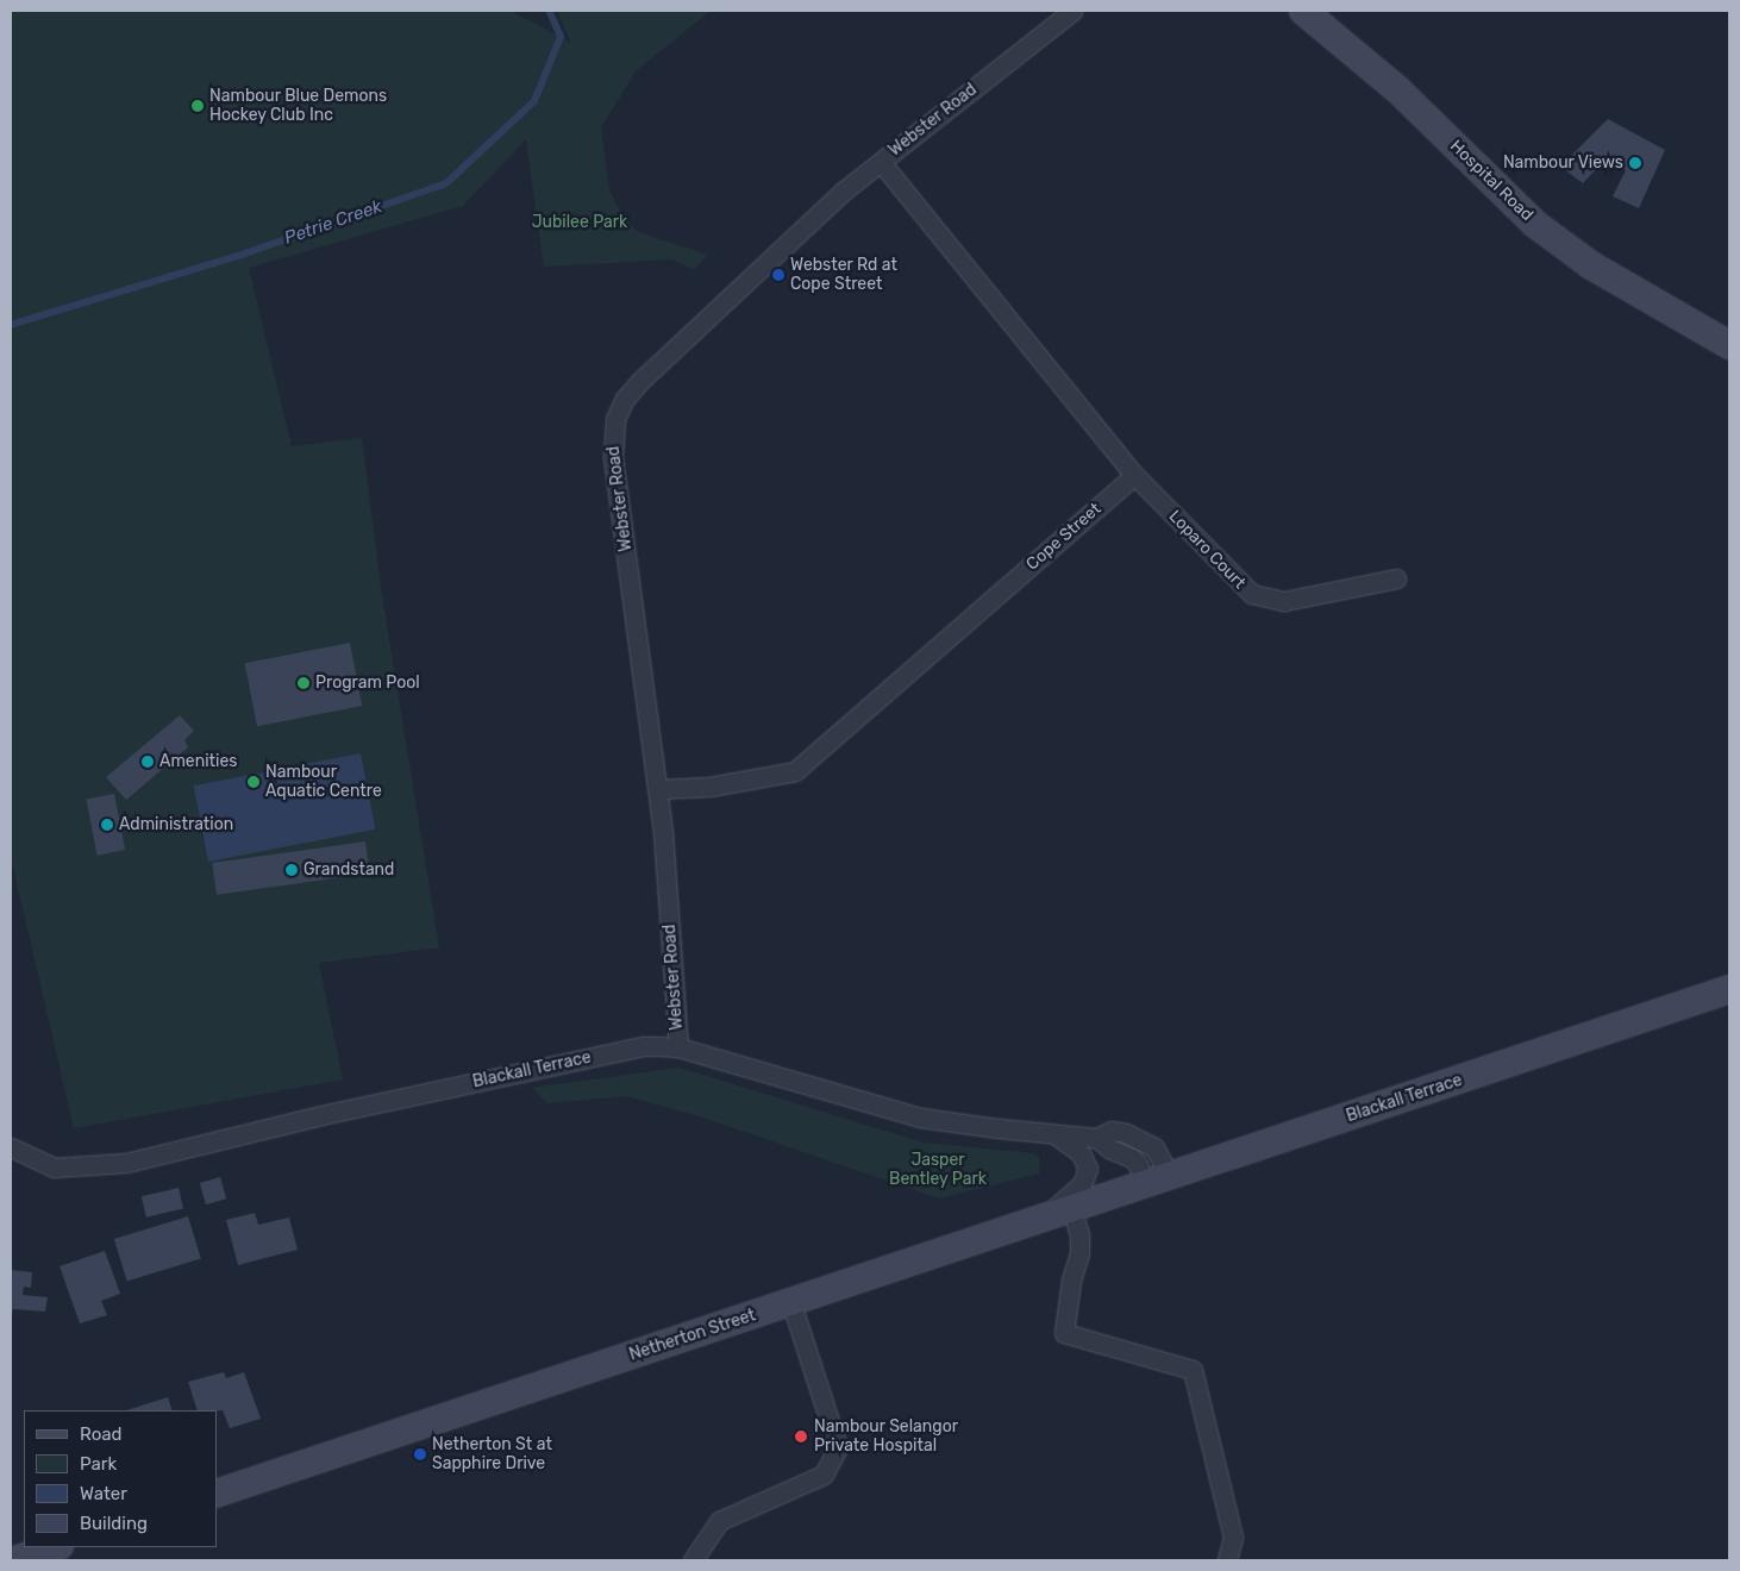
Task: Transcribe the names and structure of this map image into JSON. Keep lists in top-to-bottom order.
{
  "streets": {
    "main road": ["Hospital Road", "Blackall Terrace", "Netherton Street"],
    "street": ["Webster Road", "Cope Street", "Loparo Court"]
  },
  "crossings": [
    ["Webster Road", "Cope Street"],
    ["Webster Road", "Blackall Terrace"],
    ["Cope Street", "Loparo Court"],
    ["Blackall Terrace", "Netherton Street"]
  ],
  "water": ["Petrie Creek"],
  "parks": ["Jubilee Park", "Jasper Bentley Park"],
  "places": [
    "Nambour Blue Demons Hockey Club Inc",
    "Nambour Views",
    "Webster Rd at Cope Street",
    "Program Pool",
    "Amenities",
    "Nambour Aquatic Centre",
    "Administration",
    "Grandstand",
    "Nambour Selangor Private Hospital",
    "Netherton St at Sapphire Drive"
  ],
  "legend": [
    "Road",
    "Park",
    "Water",
    "Building"
  ]
}
